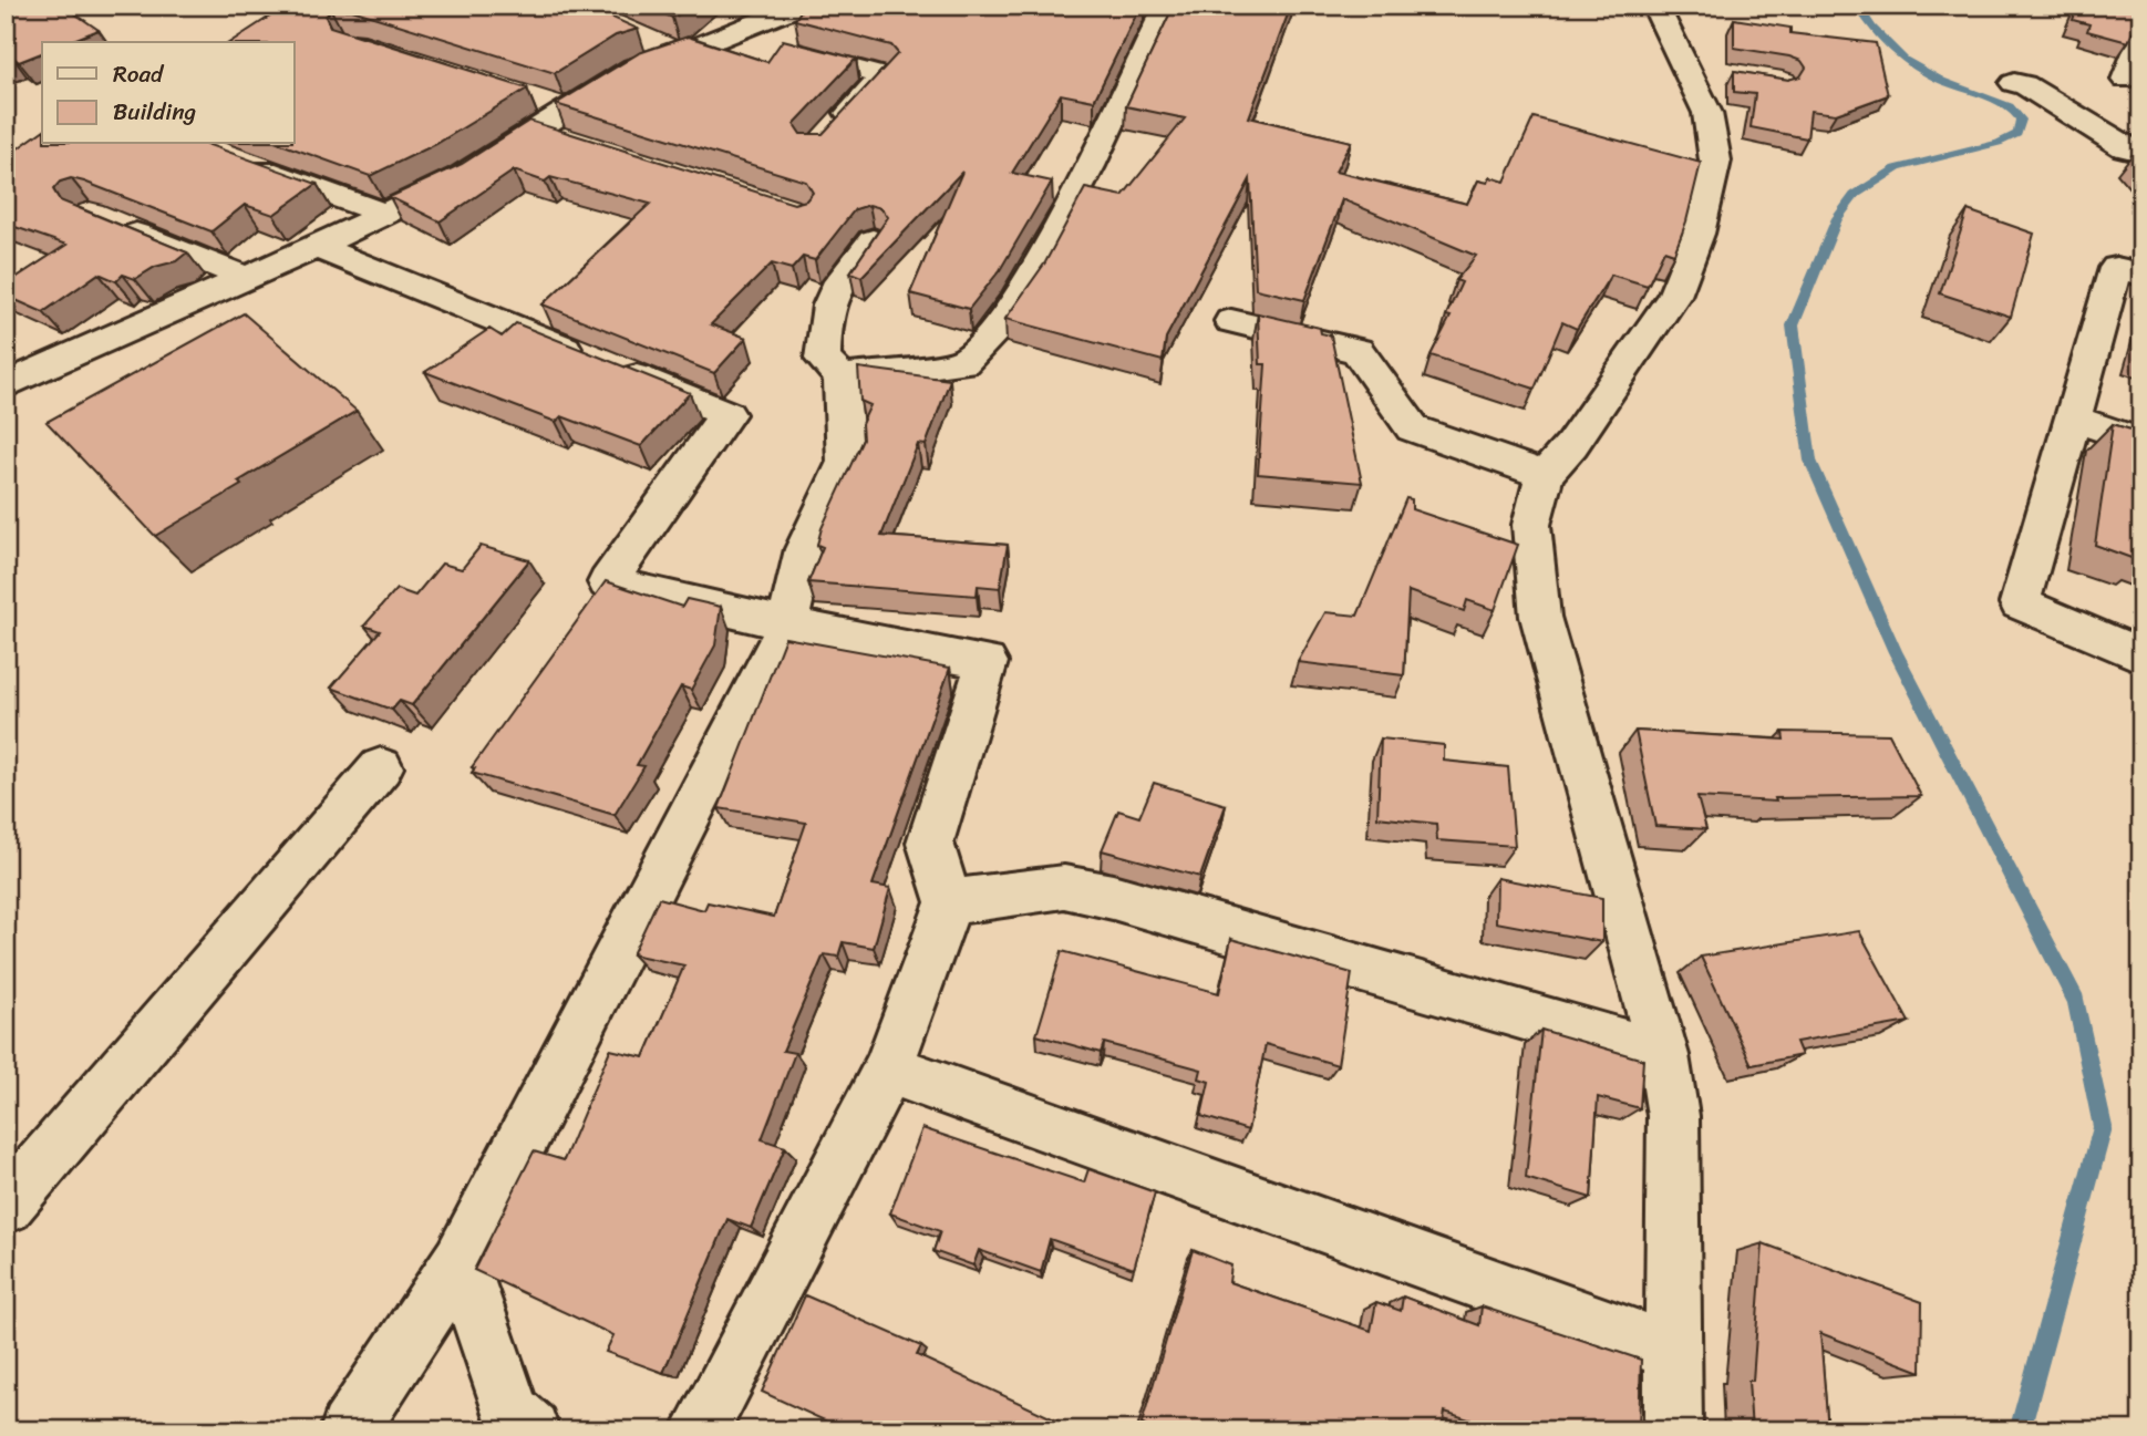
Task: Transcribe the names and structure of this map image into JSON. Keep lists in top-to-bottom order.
{
  "legend": ["Road", "Building"]
}
